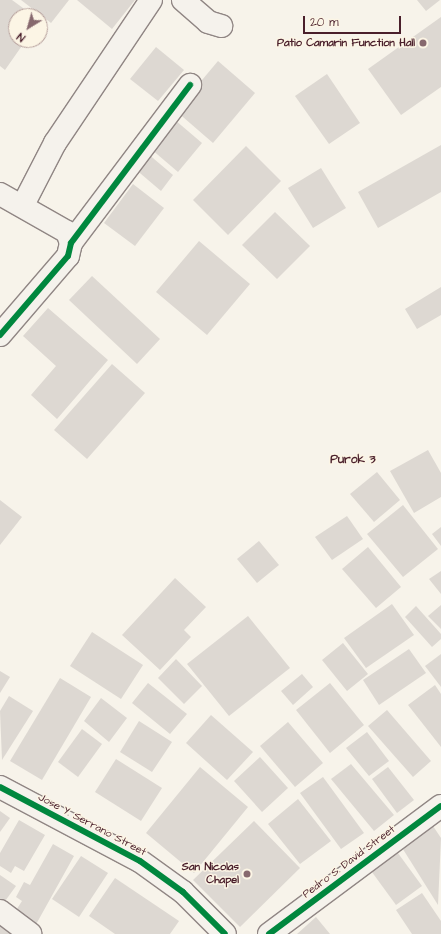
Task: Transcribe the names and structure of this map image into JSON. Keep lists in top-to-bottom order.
{
  "streets": {
    "street": ["Jose Y. Serrano Street", "Pedro S. David Street"]
  },
  "districts": ["Purok 3"],
  "places": ["Patio Camarin Function Hall", "San Nicolas Chapel"],
  "scale_bar": "20 m",
  "north": "bottom left"
}
